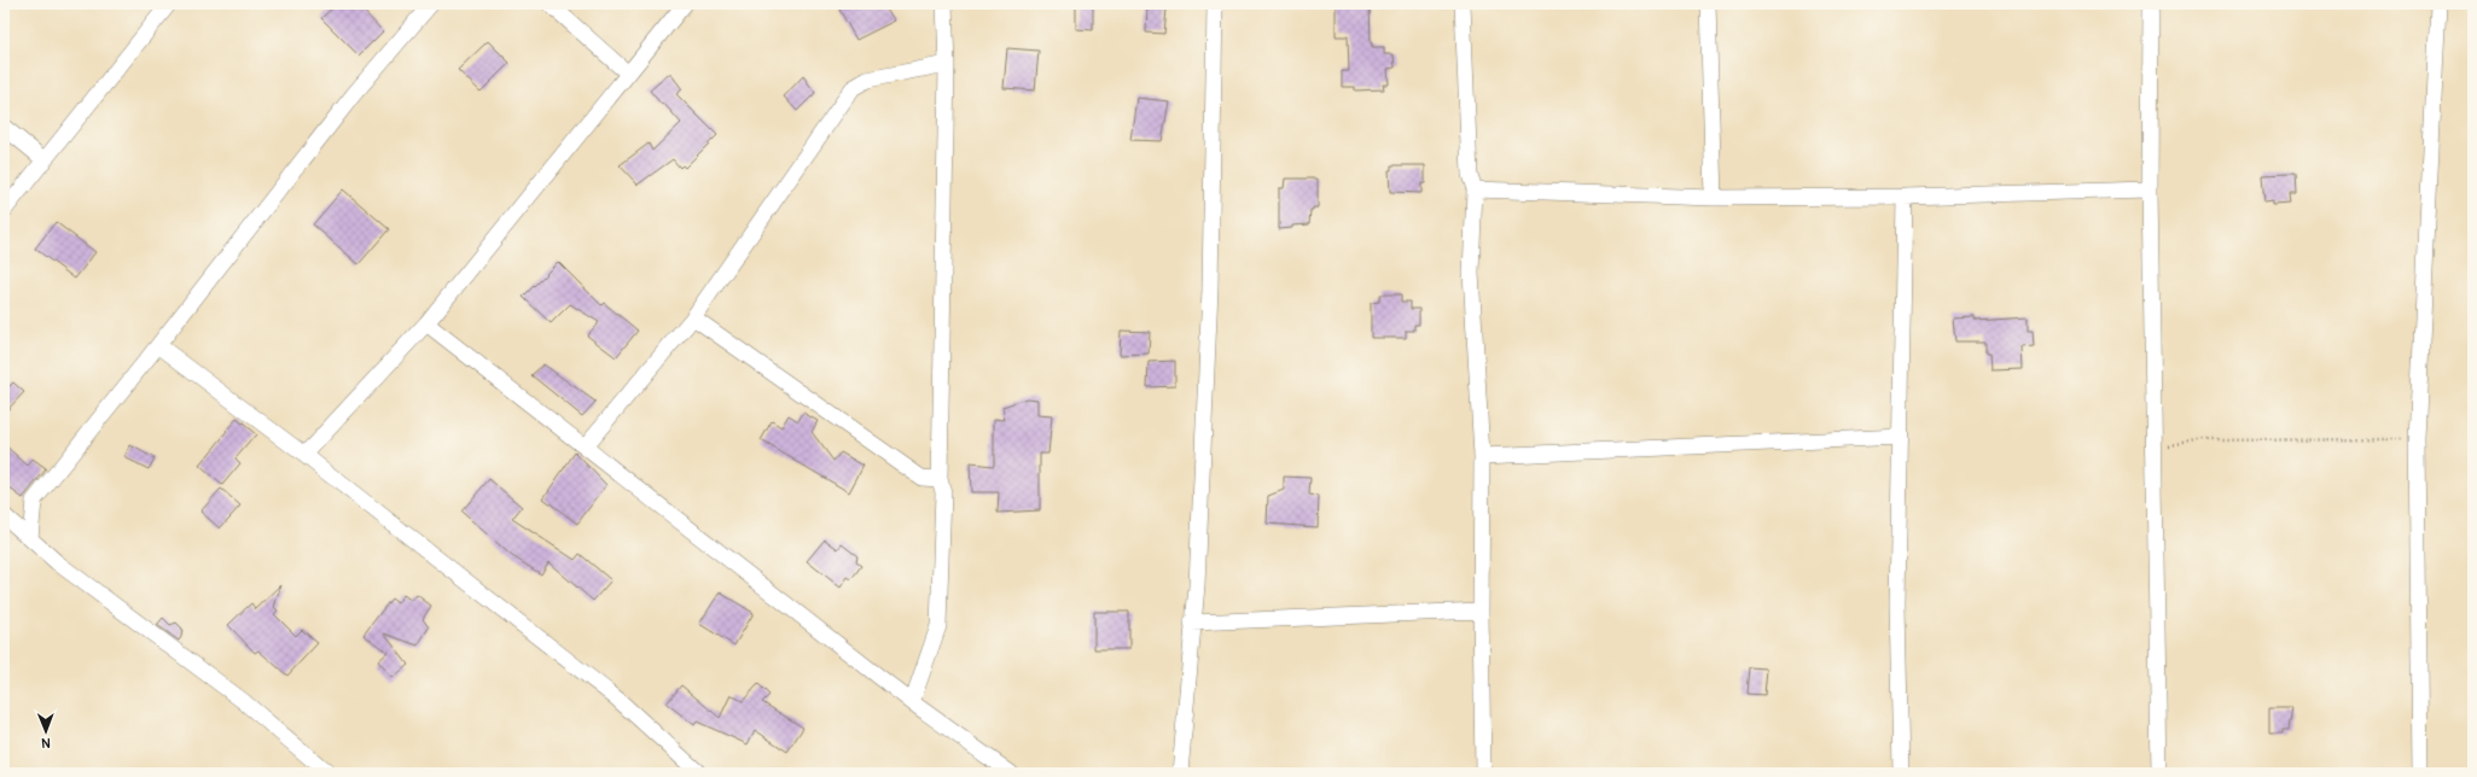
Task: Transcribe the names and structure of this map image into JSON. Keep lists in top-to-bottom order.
{
  "north": "bottom"
}
